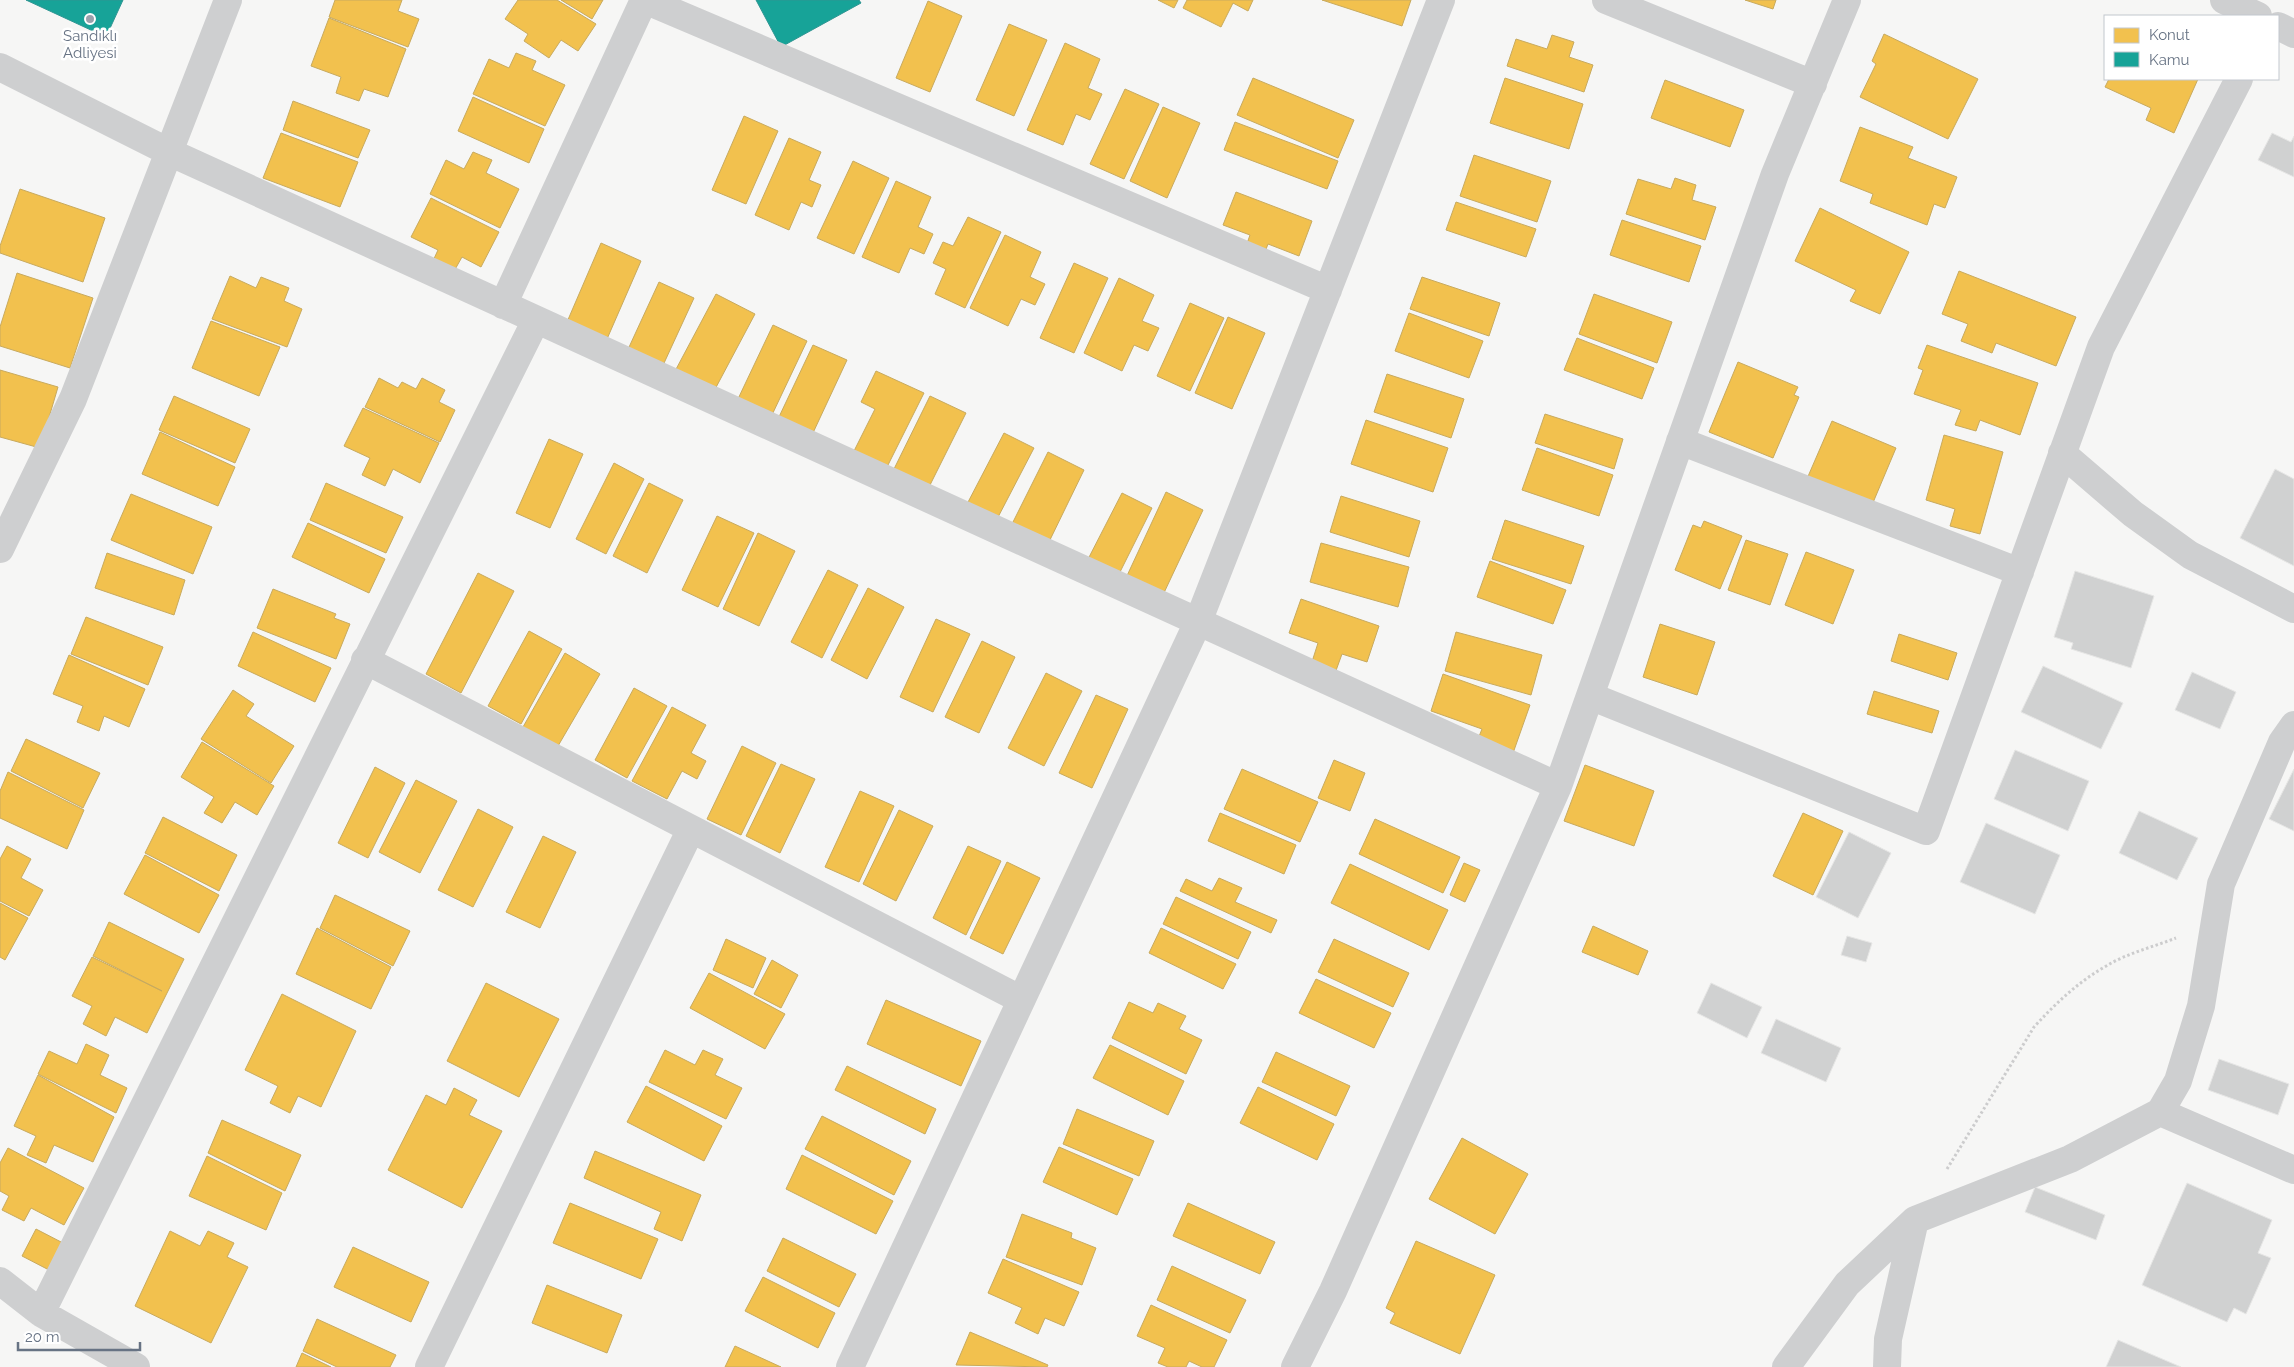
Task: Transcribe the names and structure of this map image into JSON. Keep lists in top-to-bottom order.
{
  "places": ["Sandıklı Adliyesi"],
  "legend": ["Konut", "Kamu"],
  "scale_bar": "20 m"
}
